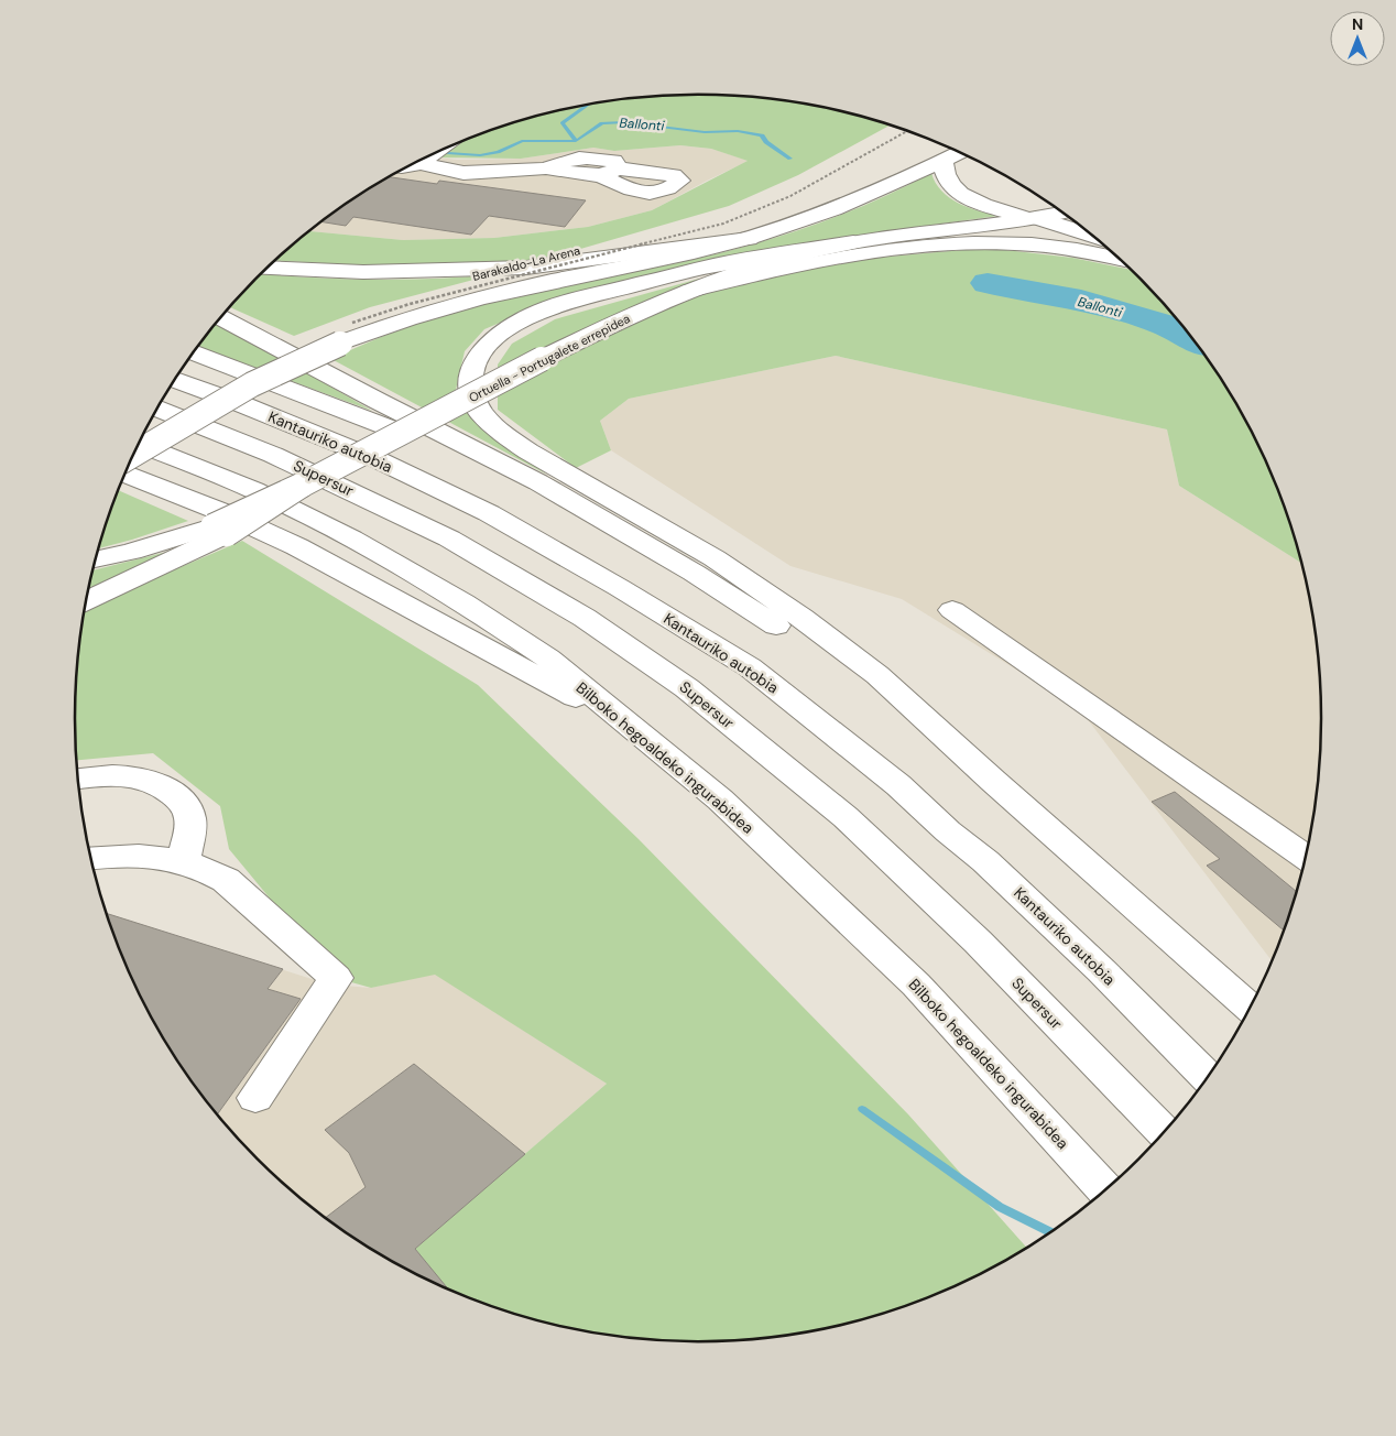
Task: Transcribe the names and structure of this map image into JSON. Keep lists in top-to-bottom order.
{
  "streets": {
    "main road": [
      "Ortuella - Portugalete errepidea",
      "Kantauriko autobia",
      "Supersur",
      "Bilboko hegoaldeko ingurabidea"
    ],
    "path": ["Barakaldo-La Arena"]
  },
  "water": ["Ballonti"],
  "north": "top"
}
